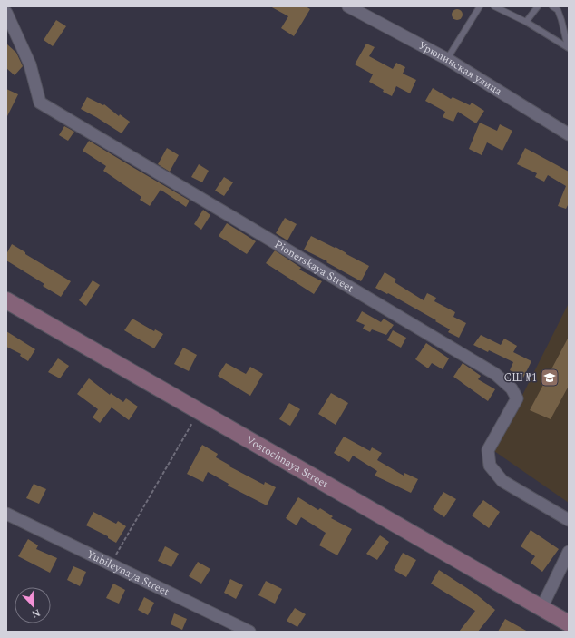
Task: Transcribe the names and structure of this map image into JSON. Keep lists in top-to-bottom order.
{
  "streets": {
    "street": [
      "Урюпинская улица",
      "Pionerskaya Street",
      "Vostochnaya Street",
      "Yubileynaya Street"
    ]
  },
  "places": {
    "school or university": ["СШ №1"]
  },
  "north": "bottom"
}
